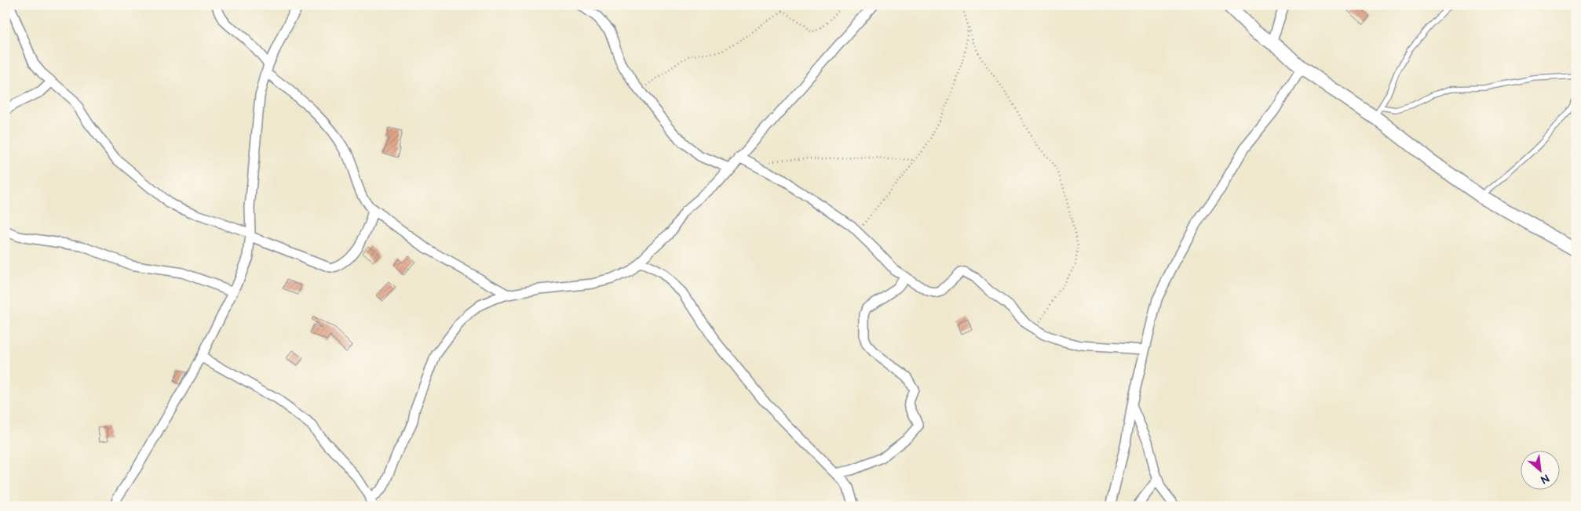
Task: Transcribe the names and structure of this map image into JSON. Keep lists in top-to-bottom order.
{
  "north": "bottom right"
}
